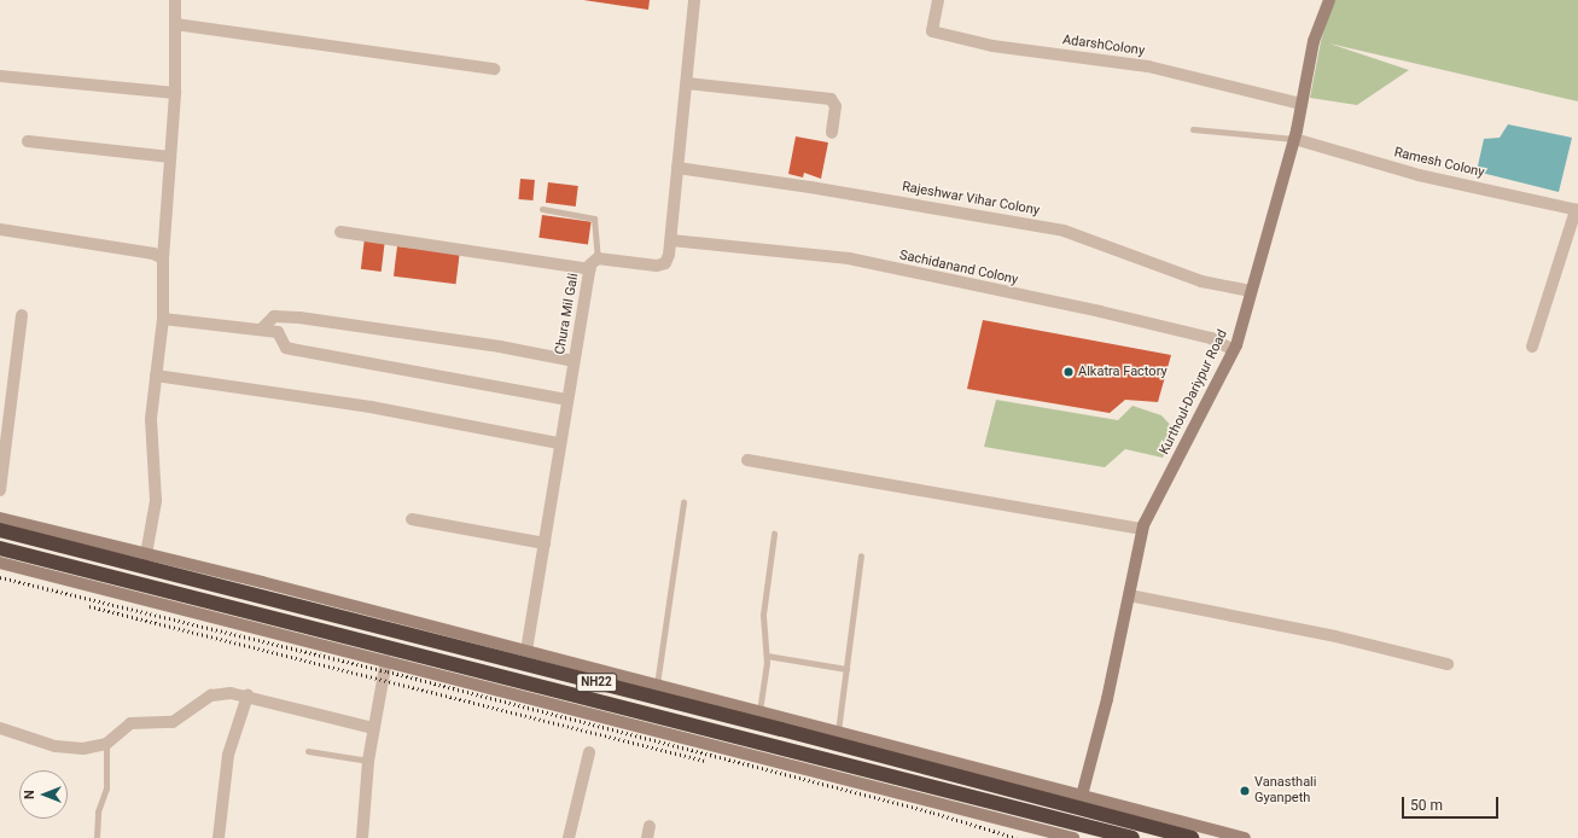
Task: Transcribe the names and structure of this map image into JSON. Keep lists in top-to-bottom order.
{
  "streets": {
    "highway": ["NH22"],
    "street": [
      "AdarshColony",
      "Ramesh Colony",
      "Rajeshwar Vihar Colony",
      "Sachidanand Colony",
      "Chura Mil Gali",
      "Kurthoul-Dariypur Road"
    ]
  },
  "crossings": [
    ["AdarshColony", "Kurthoul-Dariypur Road"],
    ["Ramesh Colony", "Kurthoul-Dariypur Road"],
    ["Rajeshwar Vihar Colony", "Kurthoul-Dariypur Road"],
    ["Sachidanand Colony", "Kurthoul-Dariypur Road"]
  ],
  "places": ["Alkatra Factory", "Vanasthali Gyanpeth"],
  "scale_bar": "50 m",
  "north": "left"
}
